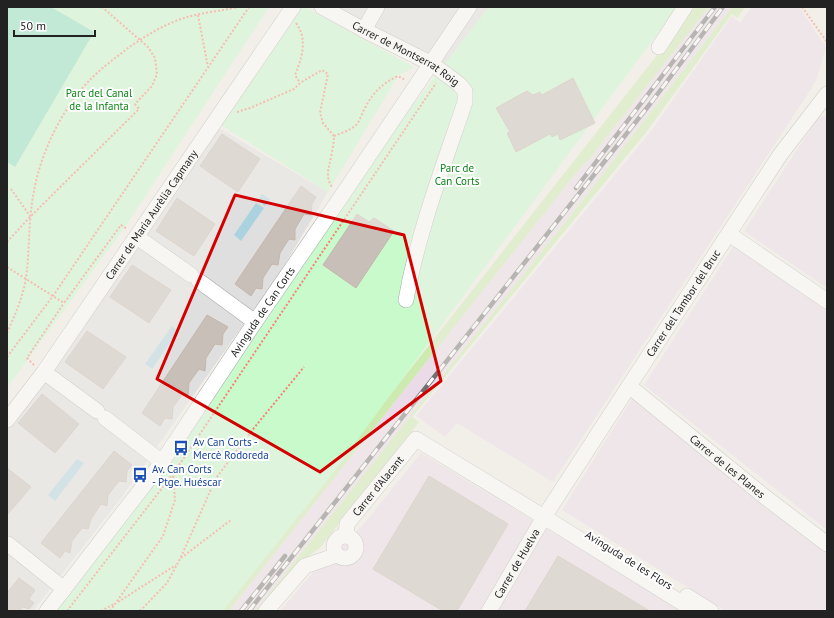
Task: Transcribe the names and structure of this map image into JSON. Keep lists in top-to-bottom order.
{
  "streets": {
    "street": [
      "Carrer de Montserrat Roig",
      "Carrer de Maria Aurèlia Capmany",
      "Carrer del Tambor del Bruc",
      "Avinguda de Can Corts",
      "Carrer de les Planes",
      "Carrer d'Alacant",
      "Avinguda de les Flors",
      "Carrer de Huelva"
    ]
  },
  "crossings": [
    ["Carrer de Montserrat Roig", "Avinguda de Can Corts"],
    ["Carrer del Tambor del Bruc", "Carrer de les Planes"],
    ["Carrer del Tambor del Bruc", "Avinguda de les Flors"],
    ["Carrer del Tambor del Bruc", "Carrer de Huelva"],
    ["Carrer d'Alacant", "Avinguda de les Flors"],
    ["Avinguda de les Flors", "Carrer de Huelva"]
  ],
  "parks": ["Parc del Canal de la Infanta", "Parc de Can Corts"],
  "places": {
    "bus stop": ["Av Can Corts - Mercè Rodoreda", "Av. Can Corts - Ptge. Huéscar"]
  },
  "scale_bar": "50 m"
}
